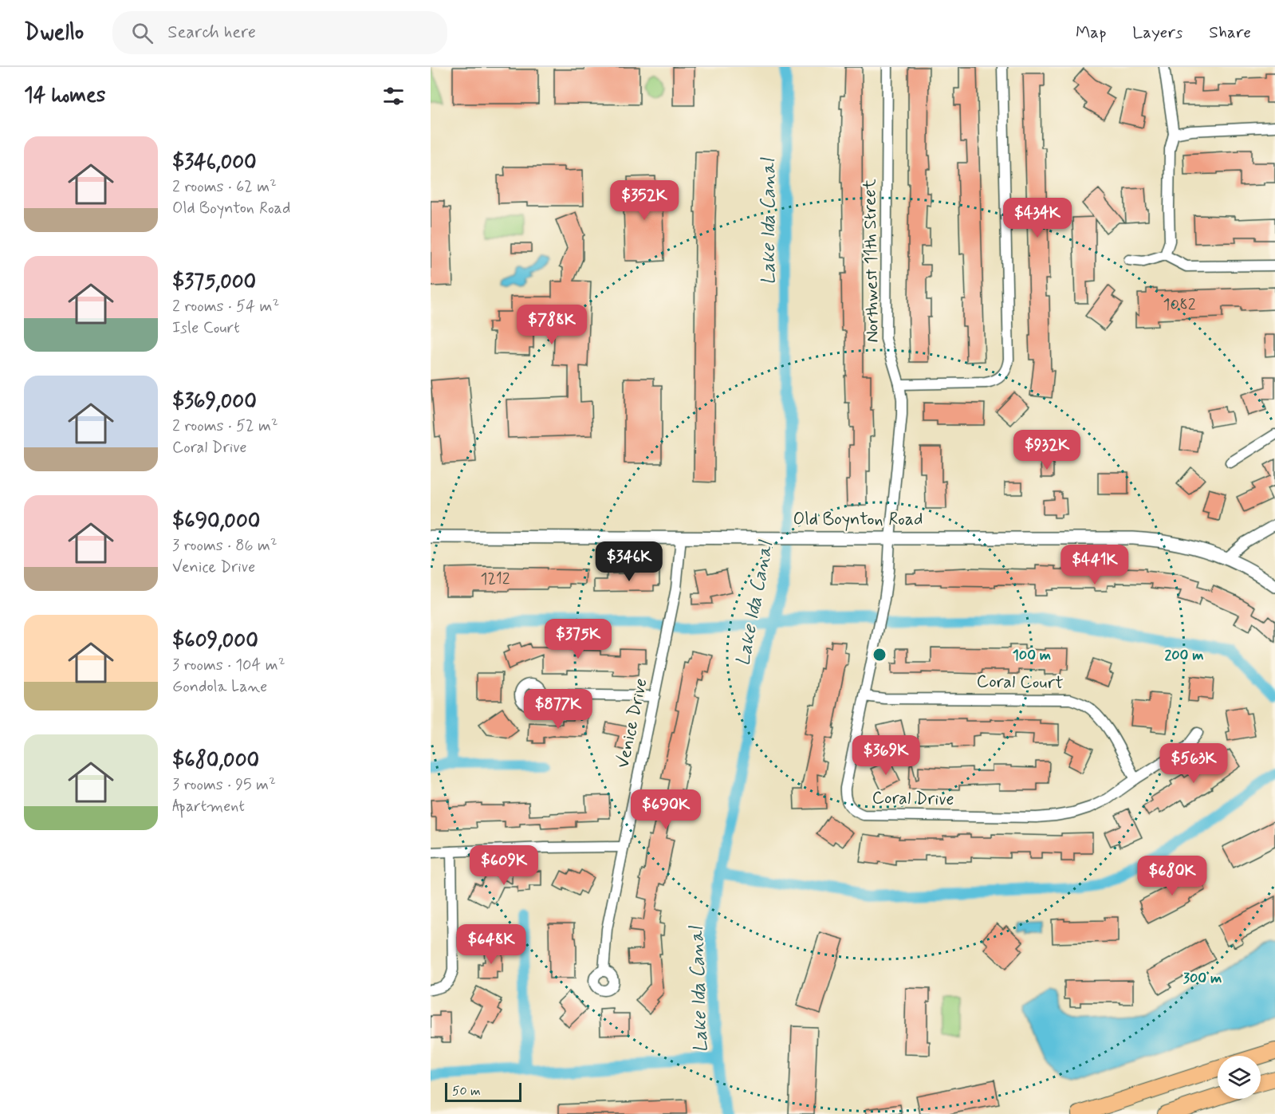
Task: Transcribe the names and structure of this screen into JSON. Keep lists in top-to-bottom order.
{
  "streets": {
    "street": [
      "Northwest 11th Street",
      "Old Boynton Road",
      "Coral Court",
      "Venice Drive",
      "Coral Drive"
    ]
  },
  "crossings": [
    ["Northwest 11th Street", "Old Boynton Road"],
    ["Northwest 11th Street", "Coral Drive"],
    ["Old Boynton Road", "Venice Drive"],
    ["Old Boynton Road", "Coral Drive"],
    ["Coral Court", "Coral Drive"]
  ],
  "water": ["Lake Ida Canal"],
  "house_numbers": ["1082", "1212"],
  "scale_bar": "50 m",
  "page": {
    "header": "Dwello",
    "search": "Search here",
    "nav": ["Map", "Layers", "Share"],
    "heading": "14 homes",
    "list": [
      {
        "name": "$346,000",
        "note": "2 rooms · 62 m² · Old Boynton Road"
      },
      {
        "name": "$375,000",
        "note": "2 rooms · 54 m² · Isle Court"
      },
      {
        "name": "$369,000",
        "note": "2 rooms · 52 m² · Coral Drive"
      },
      {
        "name": "$690,000",
        "note": "3 rooms · 86 m² · Venice Drive"
      },
      {
        "name": "$609,000",
        "note": "3 rooms · 104 m² · Gondola Lane"
      },
      {
        "name": "$680,000",
        "note": "3 rooms · 95 m² · Apartment"
      }
    ],
    "price": [
      "$352K",
      "$434K",
      "$788K",
      "$932K",
      "$346K",
      "$441K",
      "$375K",
      "$877K",
      "$369K",
      "$563K",
      "$690K",
      "$609K",
      "$680K",
      "$648K"
    ],
    "scale": "50 m"
  },
  "rings": ["100 m", "200 m", "300 m"]
}
